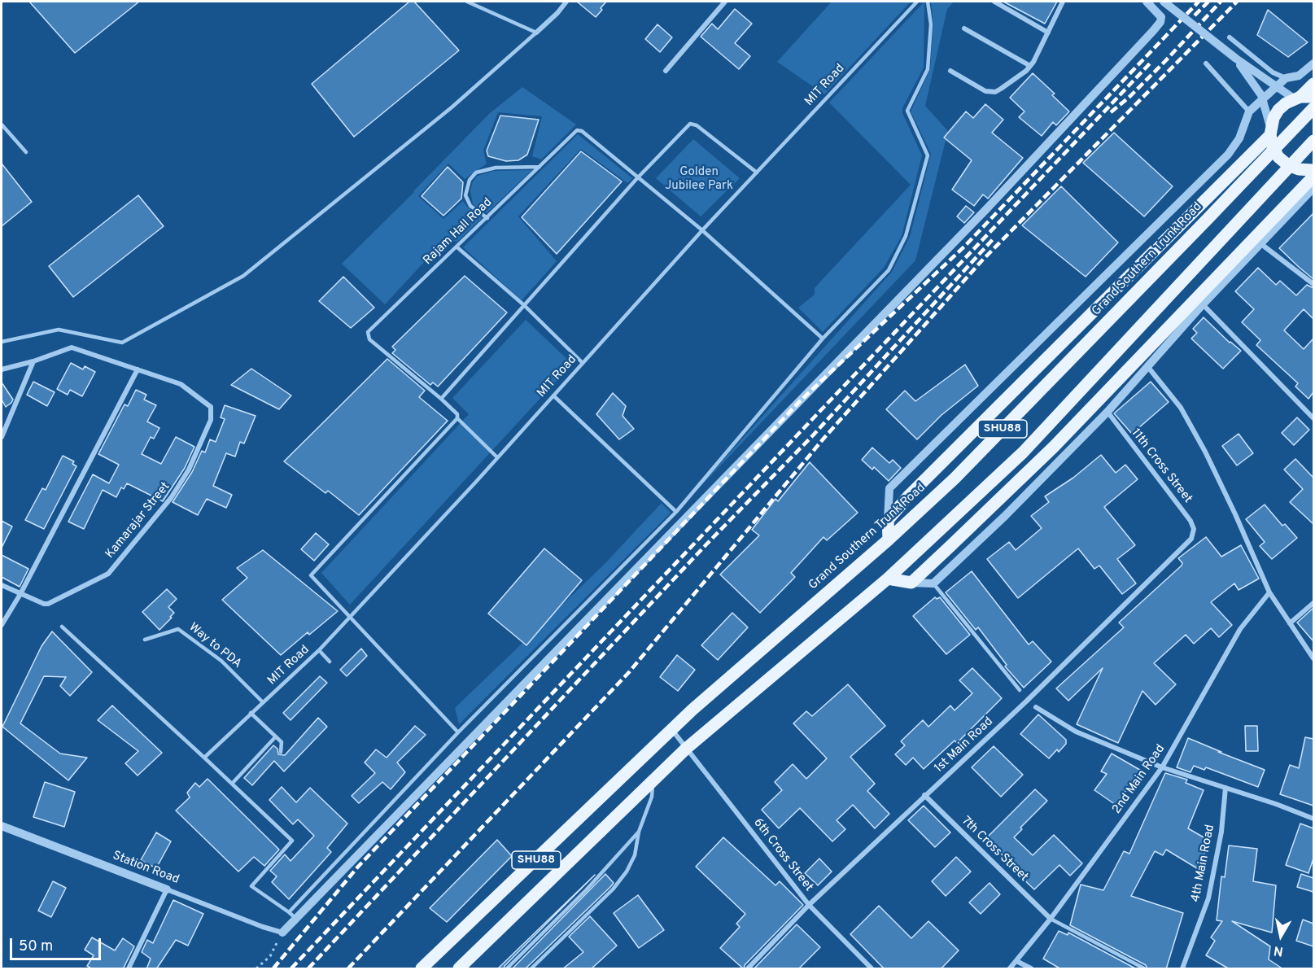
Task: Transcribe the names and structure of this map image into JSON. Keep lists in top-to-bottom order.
{
  "streets": {
    "main road": ["Grand Southern Trunk Road", "SHU88"],
    "street": [
      "11th Cross Street",
      "Kamarajar Street",
      "1st Main Road",
      "2nd Main Road",
      "7th Cross Street",
      "6th Cross Street",
      "4th Main Road",
      "Station Road"
    ],
    "lane": ["MIT Road", "Rajam Hall Road", "Way to PDA"]
  },
  "crossings": [
    ["MIT Road", "Rajam Hall Road"],
    ["MIT Road", "Way to PDA"],
    ["Grand Southern Trunk Road", "6th Cross Street"],
    ["SHU88", "6th Cross Street"],
    ["11th Cross Street", "1st Main Road"],
    ["1st Main Road", "7th Cross Street"],
    ["1st Main Road", "6th Cross Street"],
    ["2nd Main Road", "7th Cross Street"]
  ],
  "parks": ["Golden Jubilee Park"],
  "scale_bar": "50 m",
  "north": "bottom"
}
